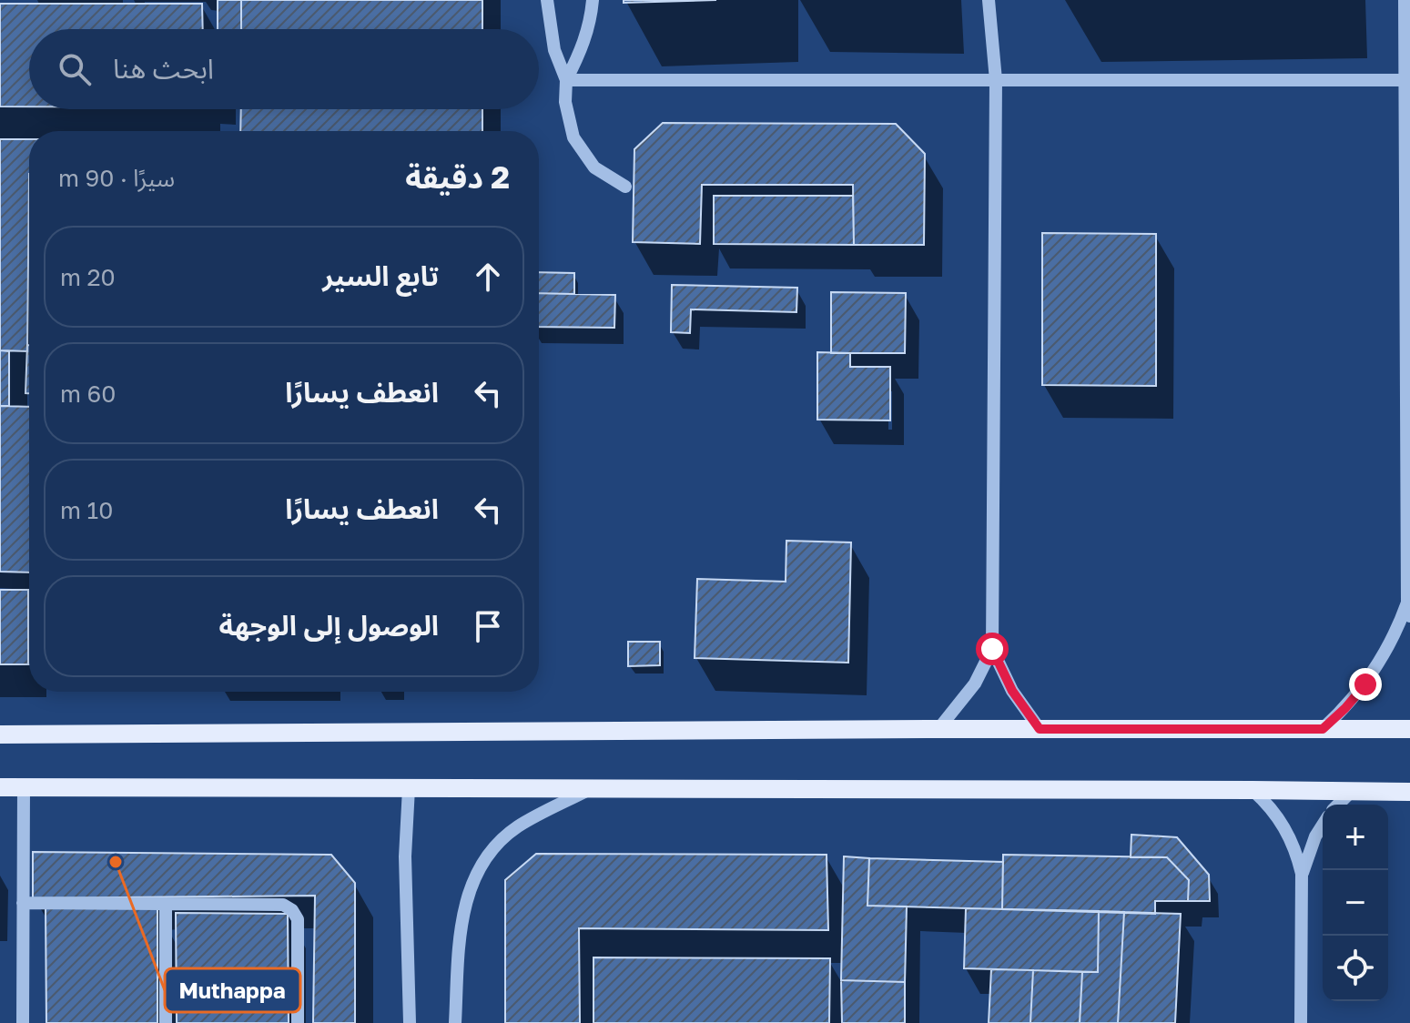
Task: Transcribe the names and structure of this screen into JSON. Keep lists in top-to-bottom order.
{
  "places": ["Muthappa"],
  "page": {
    "search": "ابحث هنا",
    "heading": ["2 دقيقة", "سيرًا · 90 m"],
    "list": [
      ["تابع السير", "20 m"],
      ["انعطف يسارًا", "60 m"],
      ["انعطف يسارًا", "10 m"],
      "الوصول إلى الوجهة"
    ],
    "map_buttons": ["+", "−"]
  }
}
